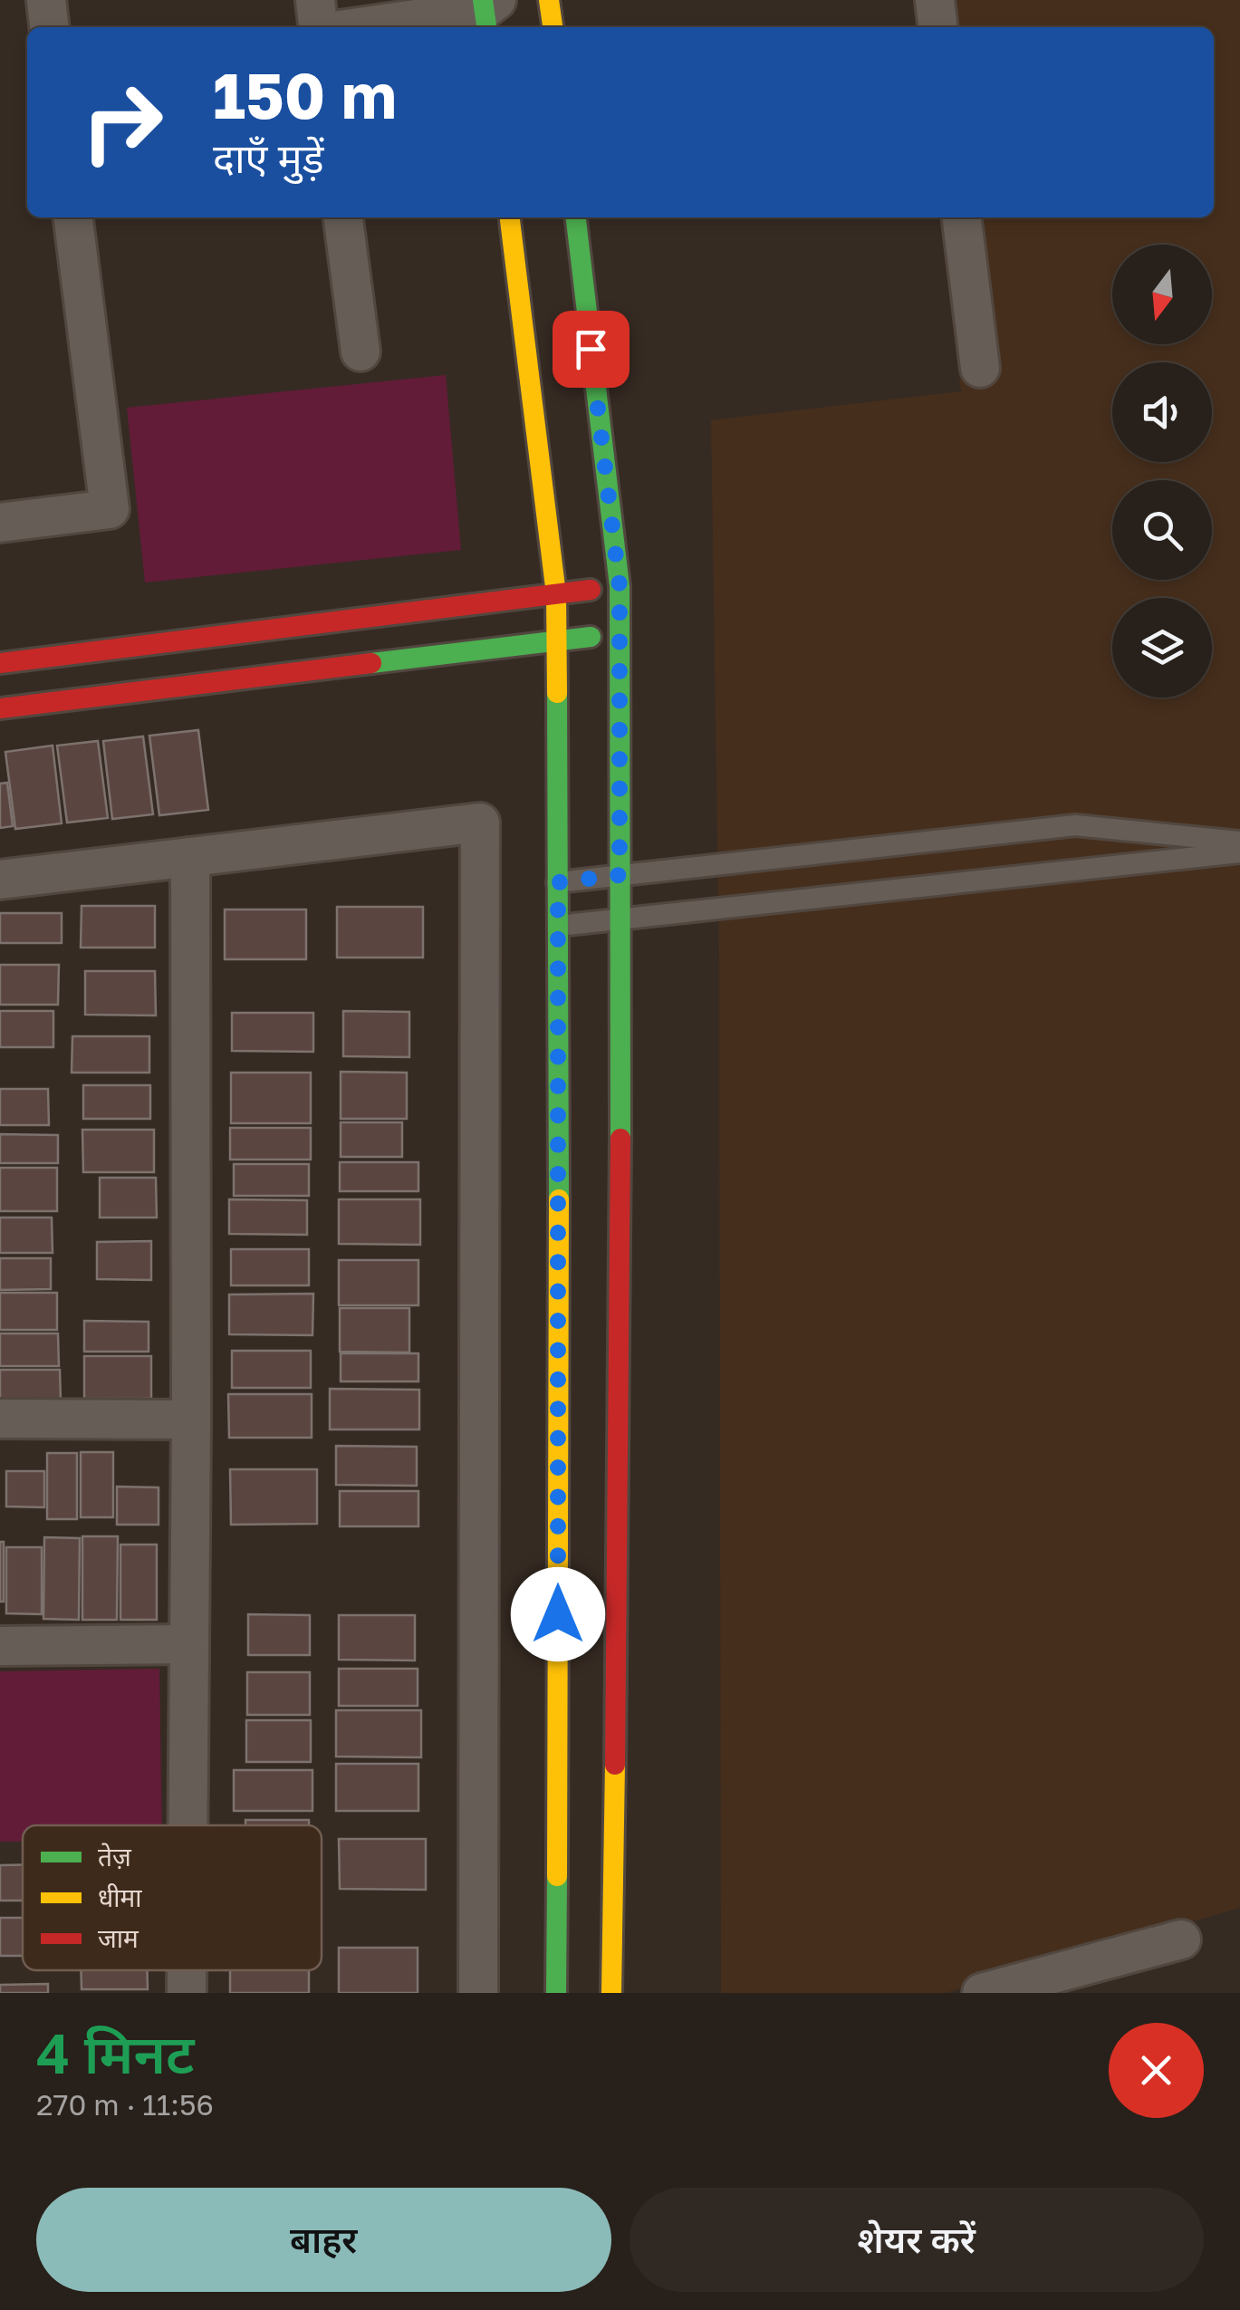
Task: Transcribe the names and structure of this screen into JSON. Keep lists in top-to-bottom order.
{
  "legend": ["तेज़", "धीमा", "जाम"],
  "north": "bottom",
  "page": {
    "turn": ["150 m", "दाएँ मुड़ें"],
    "heading": ["4 मिनट", "270 m · 11:56"],
    "buttons": ["बाहर", "शेयर करें"]
  }
}
